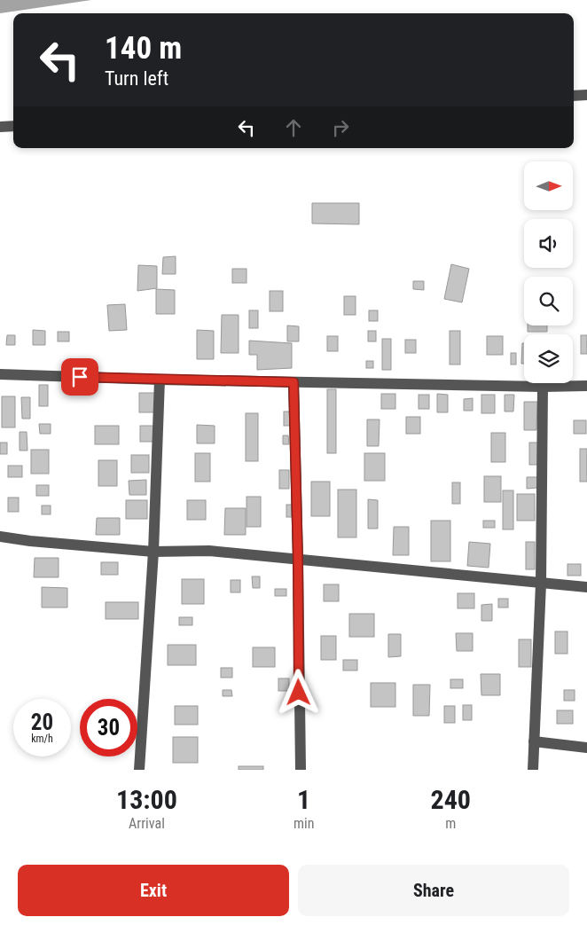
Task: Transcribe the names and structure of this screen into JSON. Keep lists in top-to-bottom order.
{
  "north": "right",
  "page": {
    "turn": ["140 m", "Turn left"],
    "speed": "20 km/h",
    "limit": "30",
    "eta": [
      "13:00",
      "Arrival",
      "1",
      "min",
      "240",
      "m"
    ],
    "buttons": ["Exit", "Share"]
  }
}
